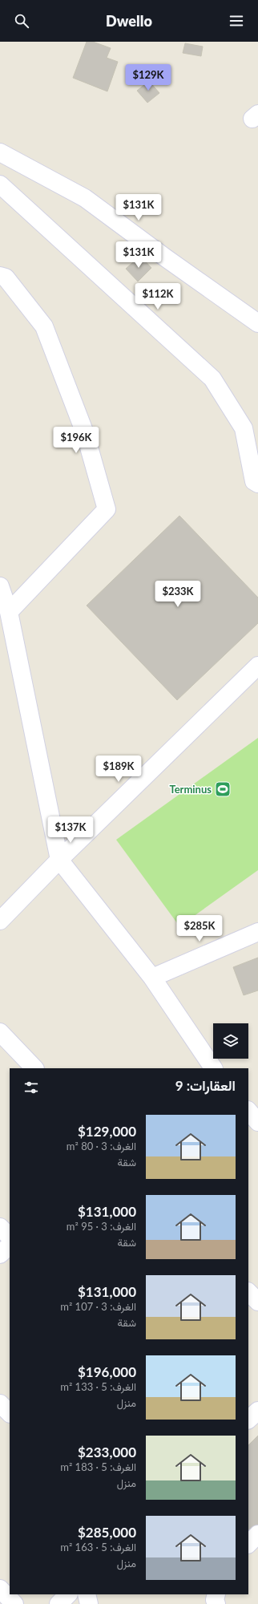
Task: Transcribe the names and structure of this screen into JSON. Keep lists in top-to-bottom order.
{
  "places": {
    "sports": ["Terminus"]
  },
  "page": {
    "header": "Dwello",
    "price": [
      "$129K",
      "$131K",
      "$131K",
      "$112K",
      "$196K",
      "$233K",
      "$189K",
      "$137K",
      "$285K"
    ],
    "heading": "العقارات: 9",
    "list": [
      {
        "name": "$129,000",
        "note": "الغرف: 3 · 80 m² · شقة"
      },
      {
        "name": "$131,000",
        "note": "الغرف: 3 · 95 m² · شقة"
      },
      {
        "name": "$131,000",
        "note": "الغرف: 3 · 107 m² · شقة"
      },
      {
        "name": "$196,000",
        "note": "الغرف: 5 · 133 m² · منزل"
      },
      {
        "name": "$233,000",
        "note": "الغرف: 5 · 183 m² · منزل"
      },
      {
        "name": "$285,000",
        "note": "الغرف: 5 · 163 m² · منزل"
      }
    ]
  }
}
